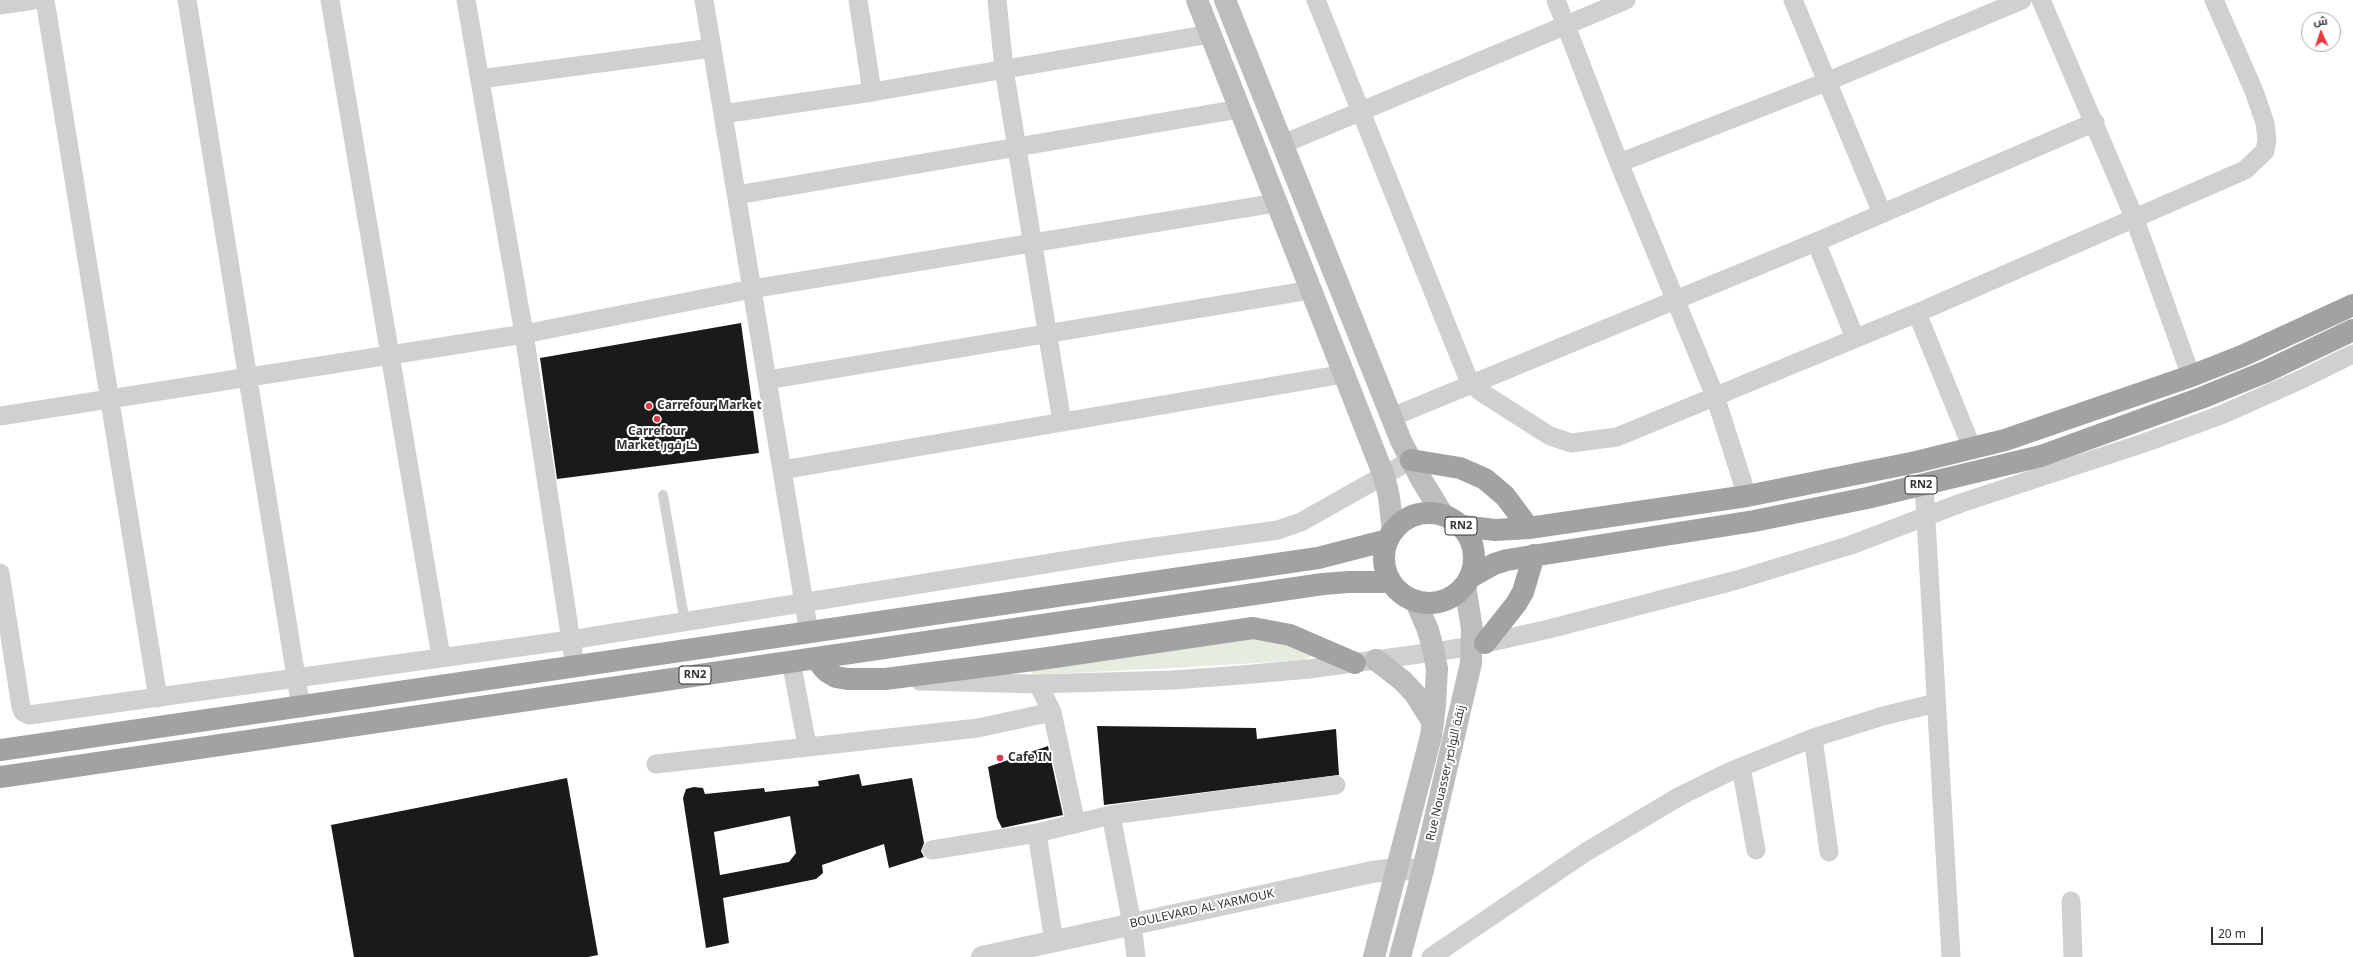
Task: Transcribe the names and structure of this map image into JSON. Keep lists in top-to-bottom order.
{
  "streets": {
    "highway": ["RN2"],
    "main road": ["Rue Nouasser زنقة النواصر"],
    "street": ["BOULEVARD AL YARMOUK"]
  },
  "crossings": [
    ["RN2", "Rue Nouasser زنقة النواصر"],
    ["Rue Nouasser زنقة النواصر", "BOULEVARD AL YARMOUK"]
  ],
  "places": ["Carrefour Market", "Carrefour Market كارفور", "Cafe IN"],
  "scale_bar": "20 m",
  "north": "top"
}
